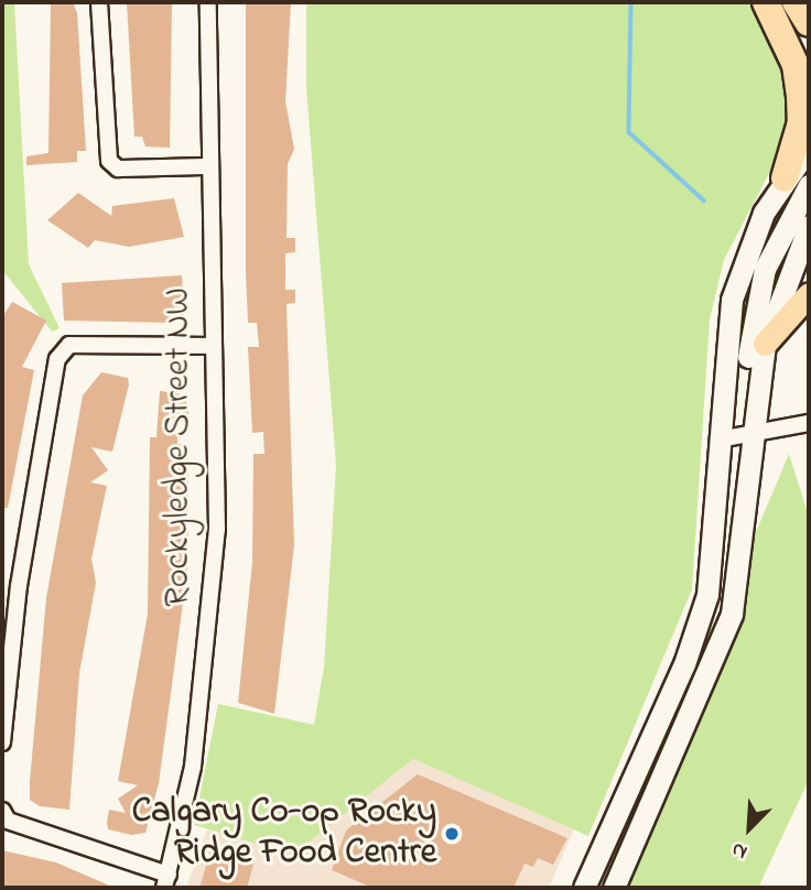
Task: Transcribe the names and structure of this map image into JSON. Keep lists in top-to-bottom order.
{
  "streets": {
    "street": ["Rockyledge Street NW"]
  },
  "places": ["Calgary Co-op Rocky Ridge Food Centre"],
  "north": "bottom left"
}
